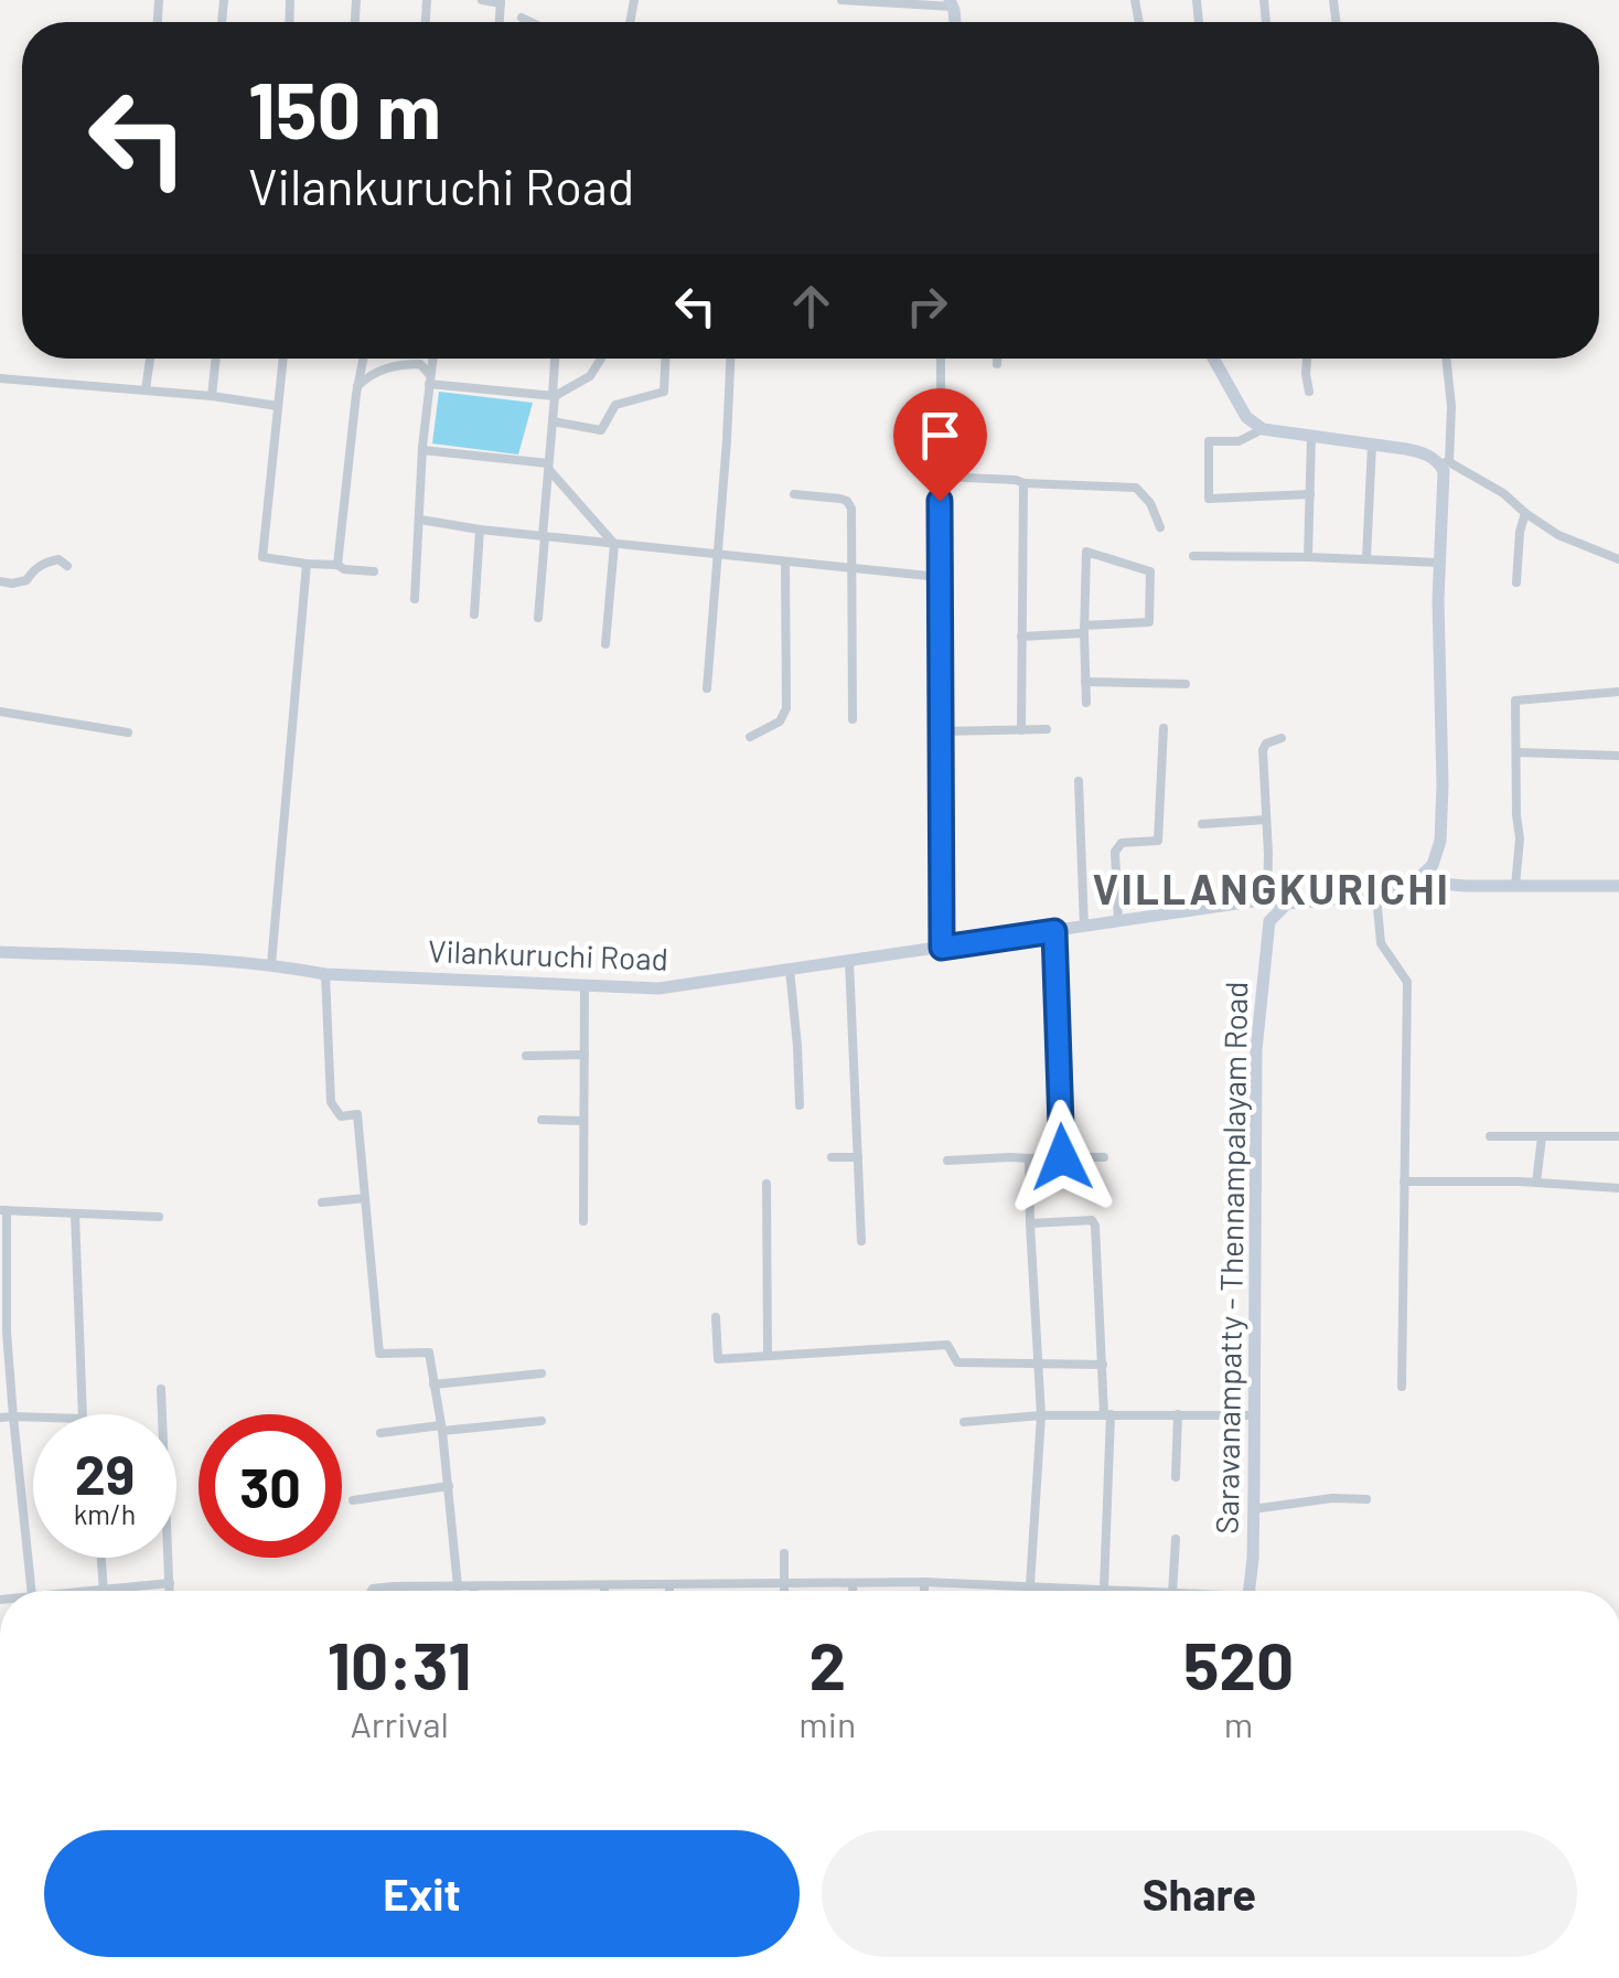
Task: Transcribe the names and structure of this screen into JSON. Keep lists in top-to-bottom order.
{
  "streets": {
    "main road": ["Vilankuruchi Road", "Saravanampatty - Thennampalayam Road"]
  },
  "crossings": [
    ["Vilankuruchi Road", "Saravanampatty - Thennampalayam Road"]
  ],
  "districts": ["VILLANGKURICHI"],
  "page": {
    "turn": ["150 m", "Vilankuruchi Road"],
    "speed": "29 km/h",
    "limit": "30",
    "eta": [
      "10:31",
      "Arrival",
      "2",
      "min",
      "520",
      "m"
    ],
    "buttons": ["Exit", "Share"]
  }
}
